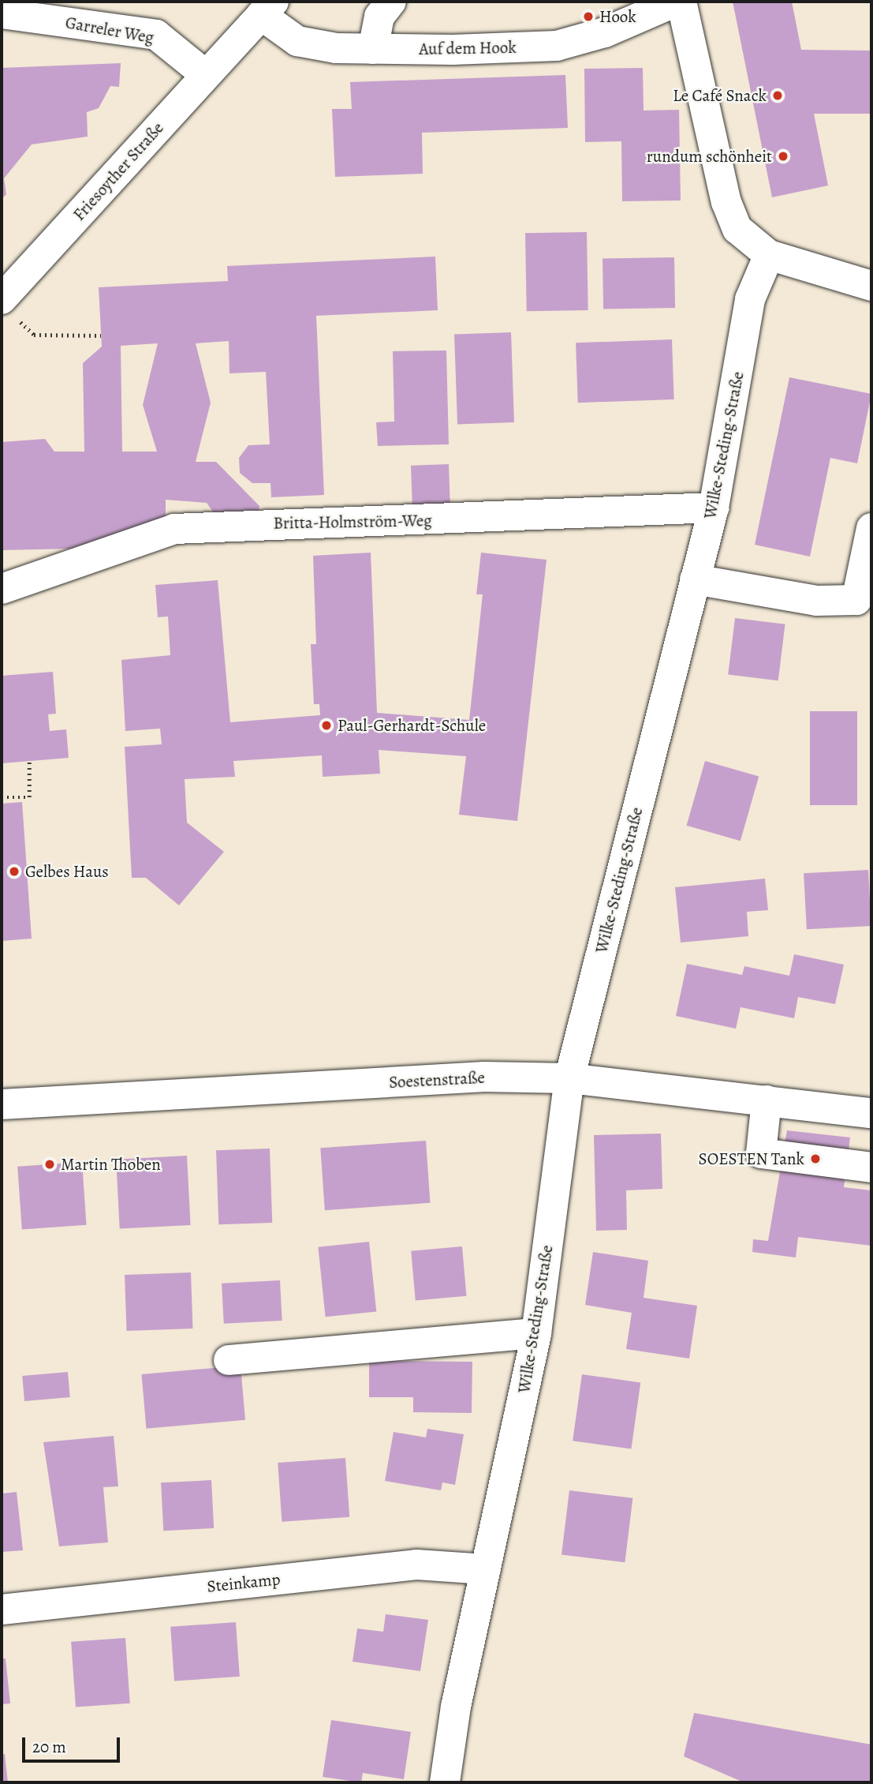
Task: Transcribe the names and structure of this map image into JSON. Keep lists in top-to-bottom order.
{
  "streets": {
    "street": [
      "Garreler Weg",
      "Auf dem Hook",
      "Friesoyther Straße",
      "Wilke-Steding-Straße",
      "Britta-Holmström-Weg",
      "Soestenstraße",
      "Steinkamp"
    ]
  },
  "crossings": [
    ["Garreler Weg", "Friesoyther Straße"],
    ["Auf dem Hook", "Friesoyther Straße"],
    ["Wilke-Steding-Straße", "Britta-Holmström-Weg"],
    ["Wilke-Steding-Straße", "Soestenstraße"],
    ["Wilke-Steding-Straße", "Steinkamp"]
  ],
  "places": [
    "Hook",
    "Le Café Snack",
    "rundum schönheit",
    "Paul-Gerhardt-Schule",
    "Gelbes Haus",
    "SOESTEN Tank",
    "Martin Thoben"
  ],
  "scale_bar": "20 m"
}
